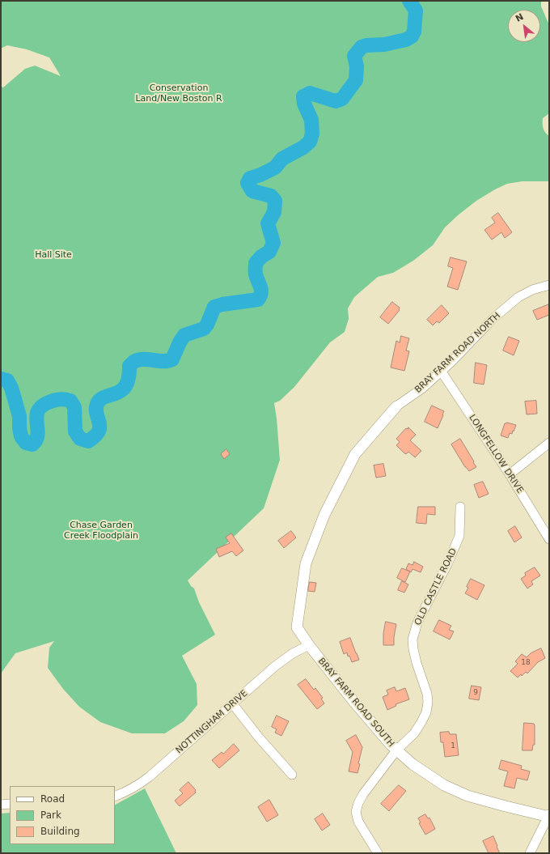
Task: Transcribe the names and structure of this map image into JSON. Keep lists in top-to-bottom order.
{
  "streets": {
    "street": [
      "BRAY FARM ROAD NORTH",
      "LONGFELLOW DRIVE",
      "OLD CASTLE ROAD",
      "BRAY FARM ROAD SOUTH",
      "NOTTINGHAM DRIVE"
    ]
  },
  "crossings": [
    ["BRAY FARM ROAD NORTH", "LONGFELLOW DRIVE"],
    ["BRAY FARM ROAD NORTH", "BRAY FARM ROAD SOUTH"],
    ["OLD CASTLE ROAD", "BRAY FARM ROAD SOUTH"],
    ["BRAY FARM ROAD SOUTH", "NOTTINGHAM DRIVE"]
  ],
  "parks": ["Conservation Land/New Boston R", "Hall Site", "Chase Garden Creek Floodplain"],
  "house_numbers": ["18", "9", "1"],
  "legend": ["Road", "Park", "Building"],
  "north": "top left"
}
